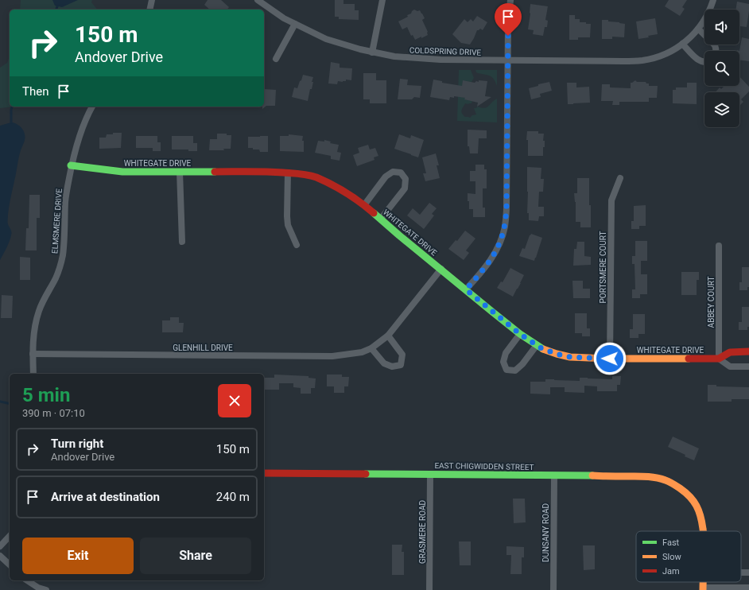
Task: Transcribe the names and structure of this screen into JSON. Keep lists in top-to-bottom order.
{
  "streets": {
    "street": [
      "COLDSPRING DRIVE",
      "WHITEGATE DRIVE",
      "ELMSMERE DRIVE",
      "PORTSMERE COURT",
      "ABBEY COURT",
      "GLENHILL DRIVE",
      "EAST CHIGWIDDEN STREET",
      "GRASMERE ROAD",
      "DUNSANY ROAD"
    ]
  },
  "crossings": [
    ["WHITEGATE DRIVE", "ELMSMERE DRIVE"],
    ["WHITEGATE DRIVE", "PORTSMERE COURT"],
    ["WHITEGATE DRIVE", "ABBEY COURT"],
    ["WHITEGATE DRIVE", "GLENHILL DRIVE"],
    ["ELMSMERE DRIVE", "GLENHILL DRIVE"],
    ["EAST CHIGWIDDEN STREET", "GRASMERE ROAD"],
    ["EAST CHIGWIDDEN STREET", "DUNSANY ROAD"]
  ],
  "legend": ["Fast", "Slow", "Jam"],
  "page": {
    "turn": ["150 m", "Andover Drive"],
    "then": "Then",
    "heading": ["5 min", "390 m · 07:10"],
    "list": [
      {
        "name": "Turn right",
        "note": "Andover Drive",
        "value": "150 m"
      },
      {
        "name": "Arrive at destination",
        "value": "240 m"
      }
    ],
    "buttons": ["Exit", "Share"]
  }
}
